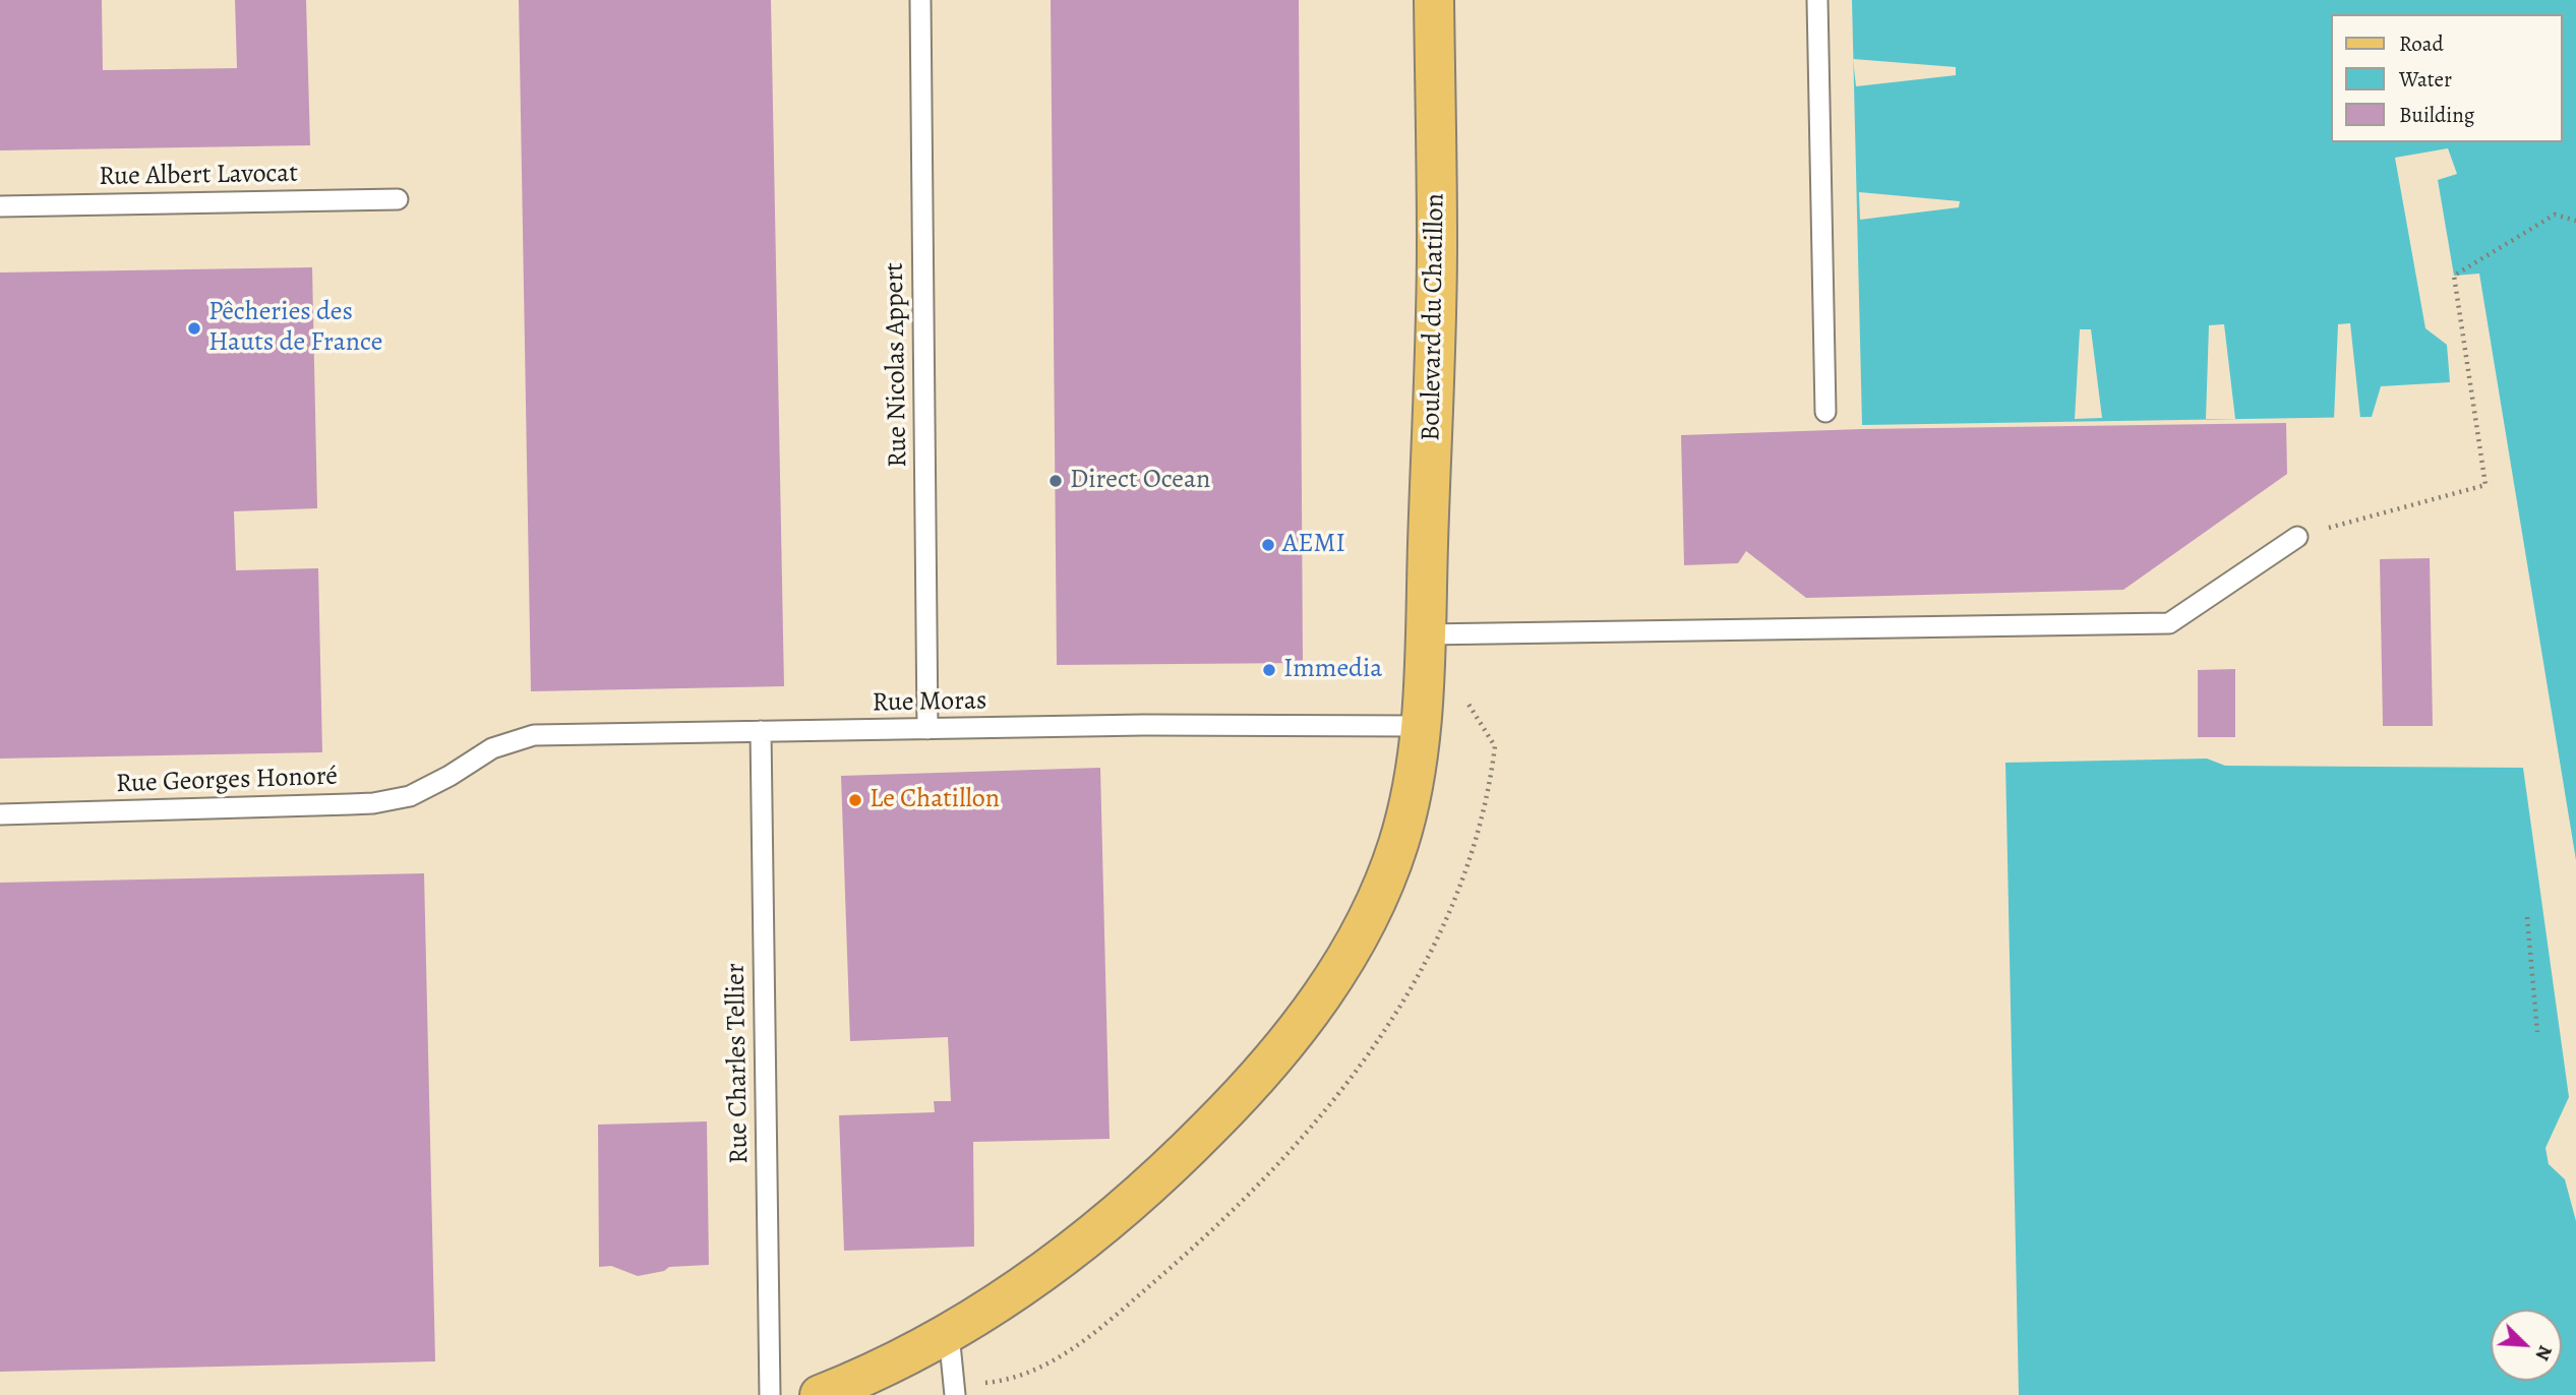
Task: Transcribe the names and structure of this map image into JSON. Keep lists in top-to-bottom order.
{
  "streets": {
    "main road": ["Boulevard du Chatillon"],
    "lane": [
      "Rue Albert Lavocat",
      "Rue Nicolas Appert",
      "Rue Moras",
      "Rue Georges Honoré",
      "Rue Charles Tellier"
    ]
  },
  "crossings": [
    ["Boulevard du Chatillon", "Rue Moras"],
    ["Rue Nicolas Appert", "Rue Moras"],
    ["Rue Moras", "Rue Georges Honoré"],
    ["Rue Moras", "Rue Charles Tellier"]
  ],
  "places": [
    "Pêcheries des Hauts de France",
    "Direct Ocean",
    "AEMI",
    "Immedia",
    "Le Chatillon"
  ],
  "legend": ["Road", "Water", "Building"],
  "north": "bottom right"
}
